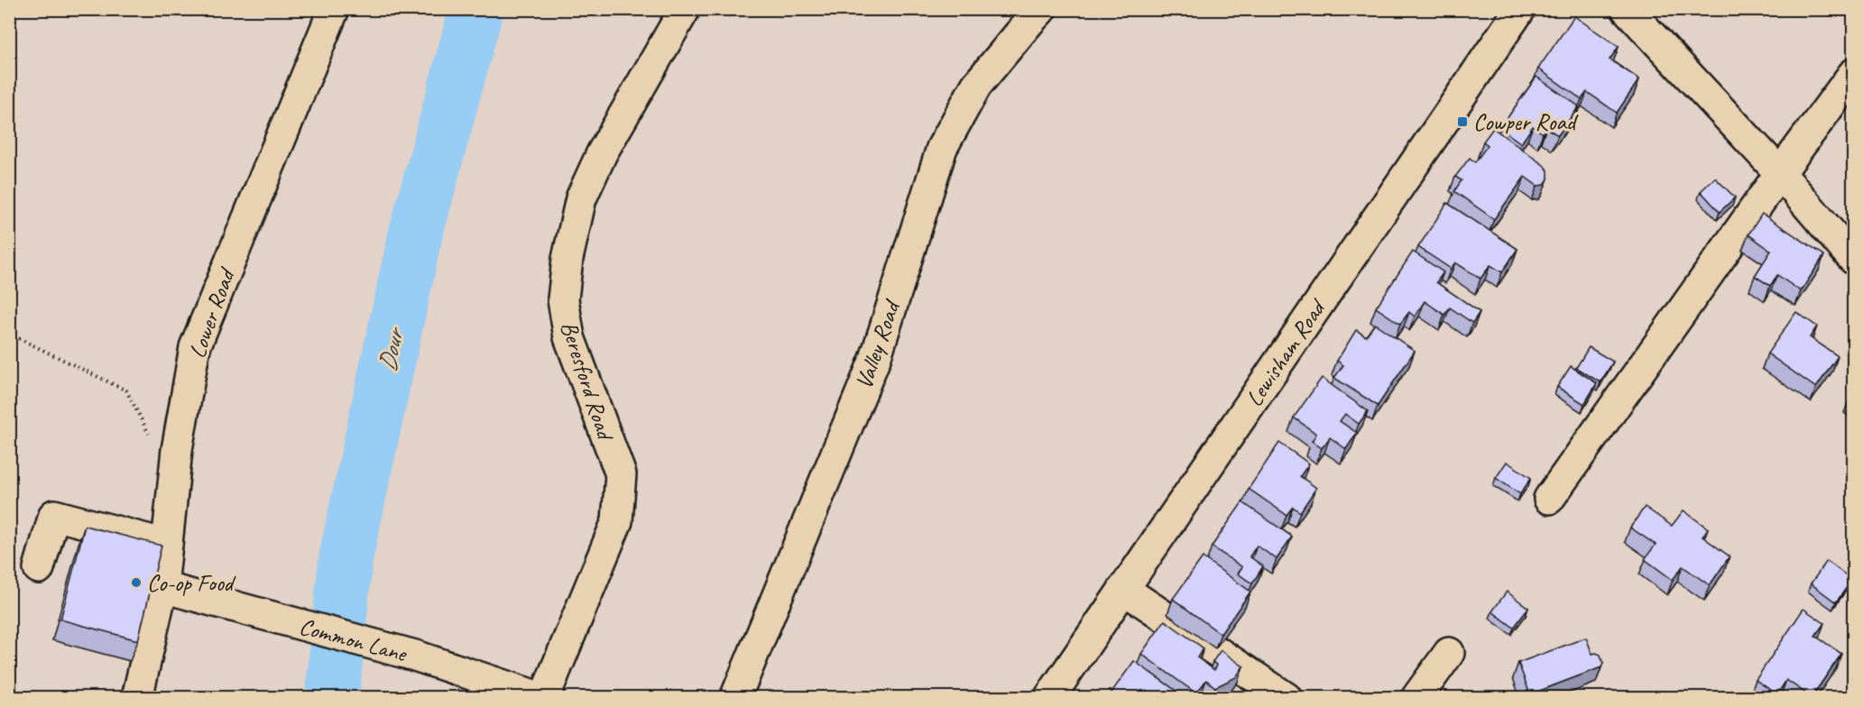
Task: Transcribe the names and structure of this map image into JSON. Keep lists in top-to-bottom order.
{
  "streets": {
    "street": [
      "Lower Road",
      "Valley Road",
      "Lewisham Road",
      "Beresford Road",
      "Common Lane"
    ]
  },
  "crossings": [
    ["Lower Road", "Common Lane"],
    ["Beresford Road", "Common Lane"]
  ],
  "water": ["Dour"],
  "places": {
    "transit": ["Cowper Road"],
    "other": ["Co-op Food"]
  }
}
